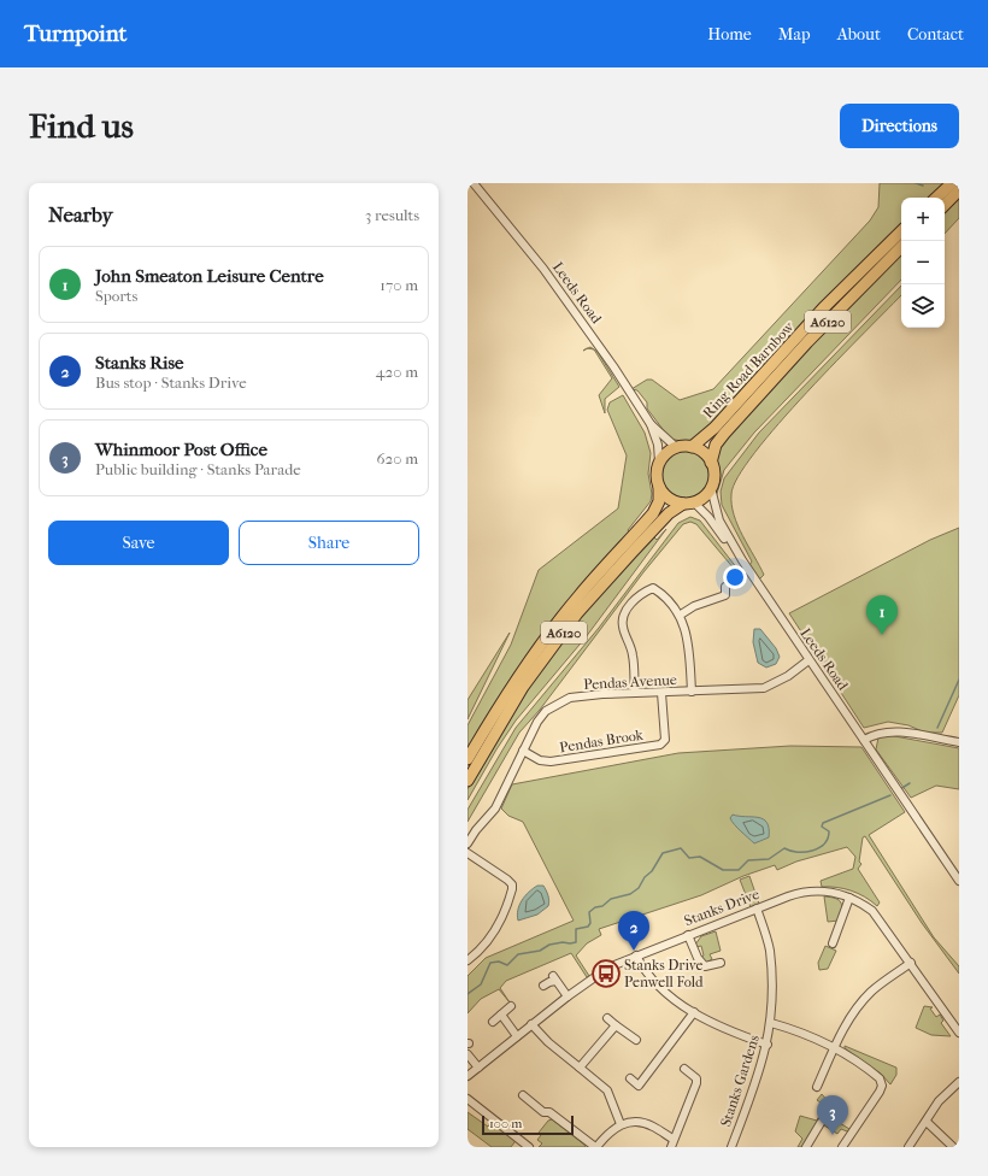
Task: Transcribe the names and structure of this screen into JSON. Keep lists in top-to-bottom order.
{
  "streets": {
    "highway": ["A6120", "Ring Road Barnbow"],
    "street": [
      "Leeds Road",
      "Pendas Avenue",
      "Pendas Brook",
      "Stanks Drive",
      "Stanks Gardens"
    ]
  },
  "crossings": [
    ["Leeds Road", "A6120"],
    ["Leeds Road", "Ring Road Barnbow"],
    ["Leeds Road", "Pendas Avenue"],
    ["A6120", "Ring Road Barnbow"],
    ["Pendas Avenue", "Pendas Brook"],
    ["Stanks Drive", "Stanks Gardens"]
  ],
  "places": {
    "bus stop": ["Stanks Drive Penwell Fold"]
  },
  "scale_bar": "100 m",
  "page": {
    "header": "Turnpoint",
    "nav": [
      "Home",
      "Map",
      "About",
      "Contact"
    ],
    "buttons": [
      "Directions",
      ["Save", "Share"]
    ],
    "title": "Find us",
    "heading": ["Nearby", "3 results"],
    "map_buttons": ["+", "−"],
    "list": [
      {
        "mark": "1",
        "name": "John Smeaton Leisure Centre",
        "note": "Sports",
        "value": "170 m"
      },
      {
        "mark": "2",
        "name": "Stanks Rise",
        "note": "Bus stop · Stanks Drive",
        "value": "420 m"
      },
      {
        "mark": "3",
        "name": "Whinmoor Post Office",
        "note": "Public building · Stanks Parade",
        "value": "620 m"
      }
    ],
    "pins": ["1", "2", "3"],
    "scale": "100 m"
  }
}
